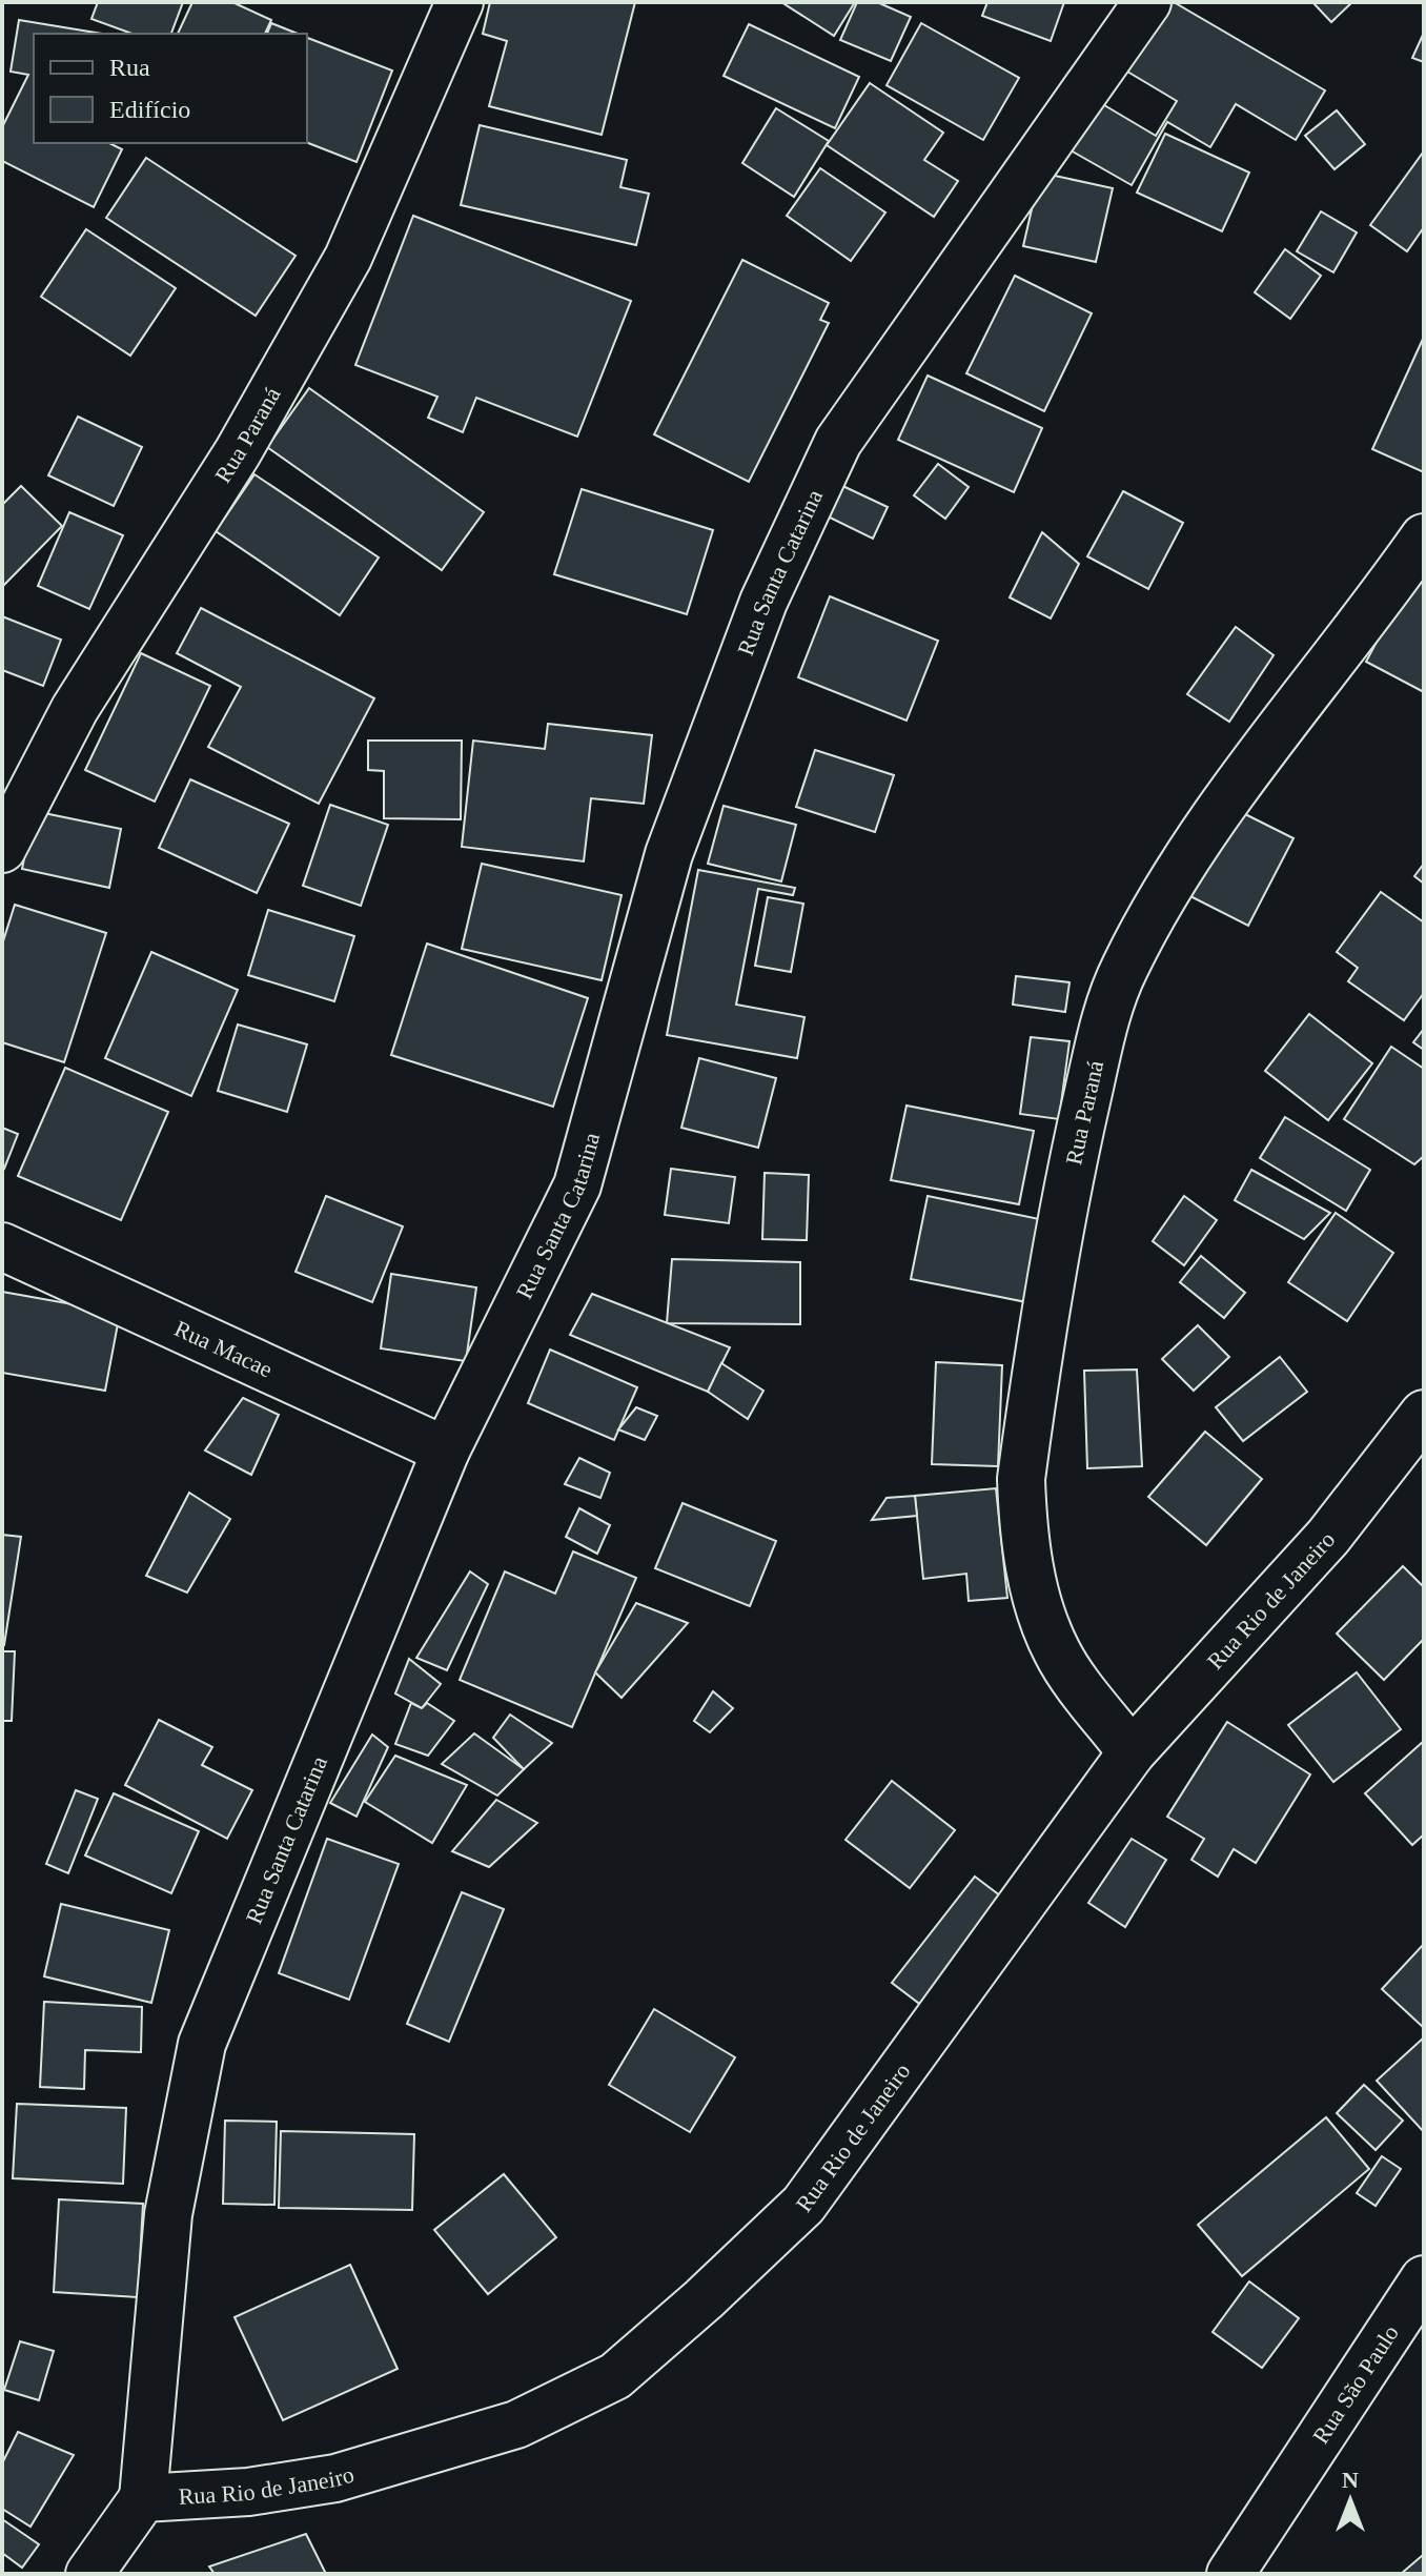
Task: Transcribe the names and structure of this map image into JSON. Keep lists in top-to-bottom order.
{
  "streets": {
    "street": [
      "Rua Paraná",
      "Rua Santa Catarina",
      "Rua Macae",
      "Rua Rio de Janeiro",
      "Rua São Paulo"
    ]
  },
  "crossings": [
    ["Rua Paraná", "Rua Rio de Janeiro"],
    ["Rua Santa Catarina", "Rua Macae"],
    ["Rua Santa Catarina", "Rua Rio de Janeiro"]
  ],
  "legend": ["Rua", "Edifício"],
  "north": "top"
}
